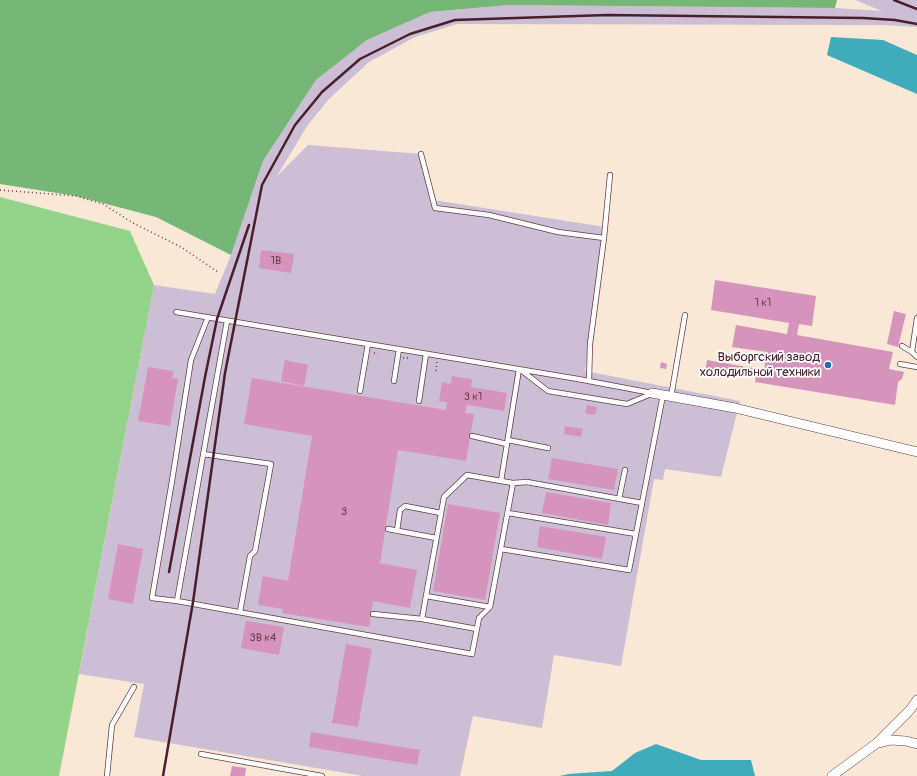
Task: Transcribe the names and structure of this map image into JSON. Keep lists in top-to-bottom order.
{
  "places": ["Выборгский завод холодильной техники"],
  "house_numbers": [
    "1В",
    "1 к1",
    "3 к1",
    "3",
    "3В к4"
  ]
}
